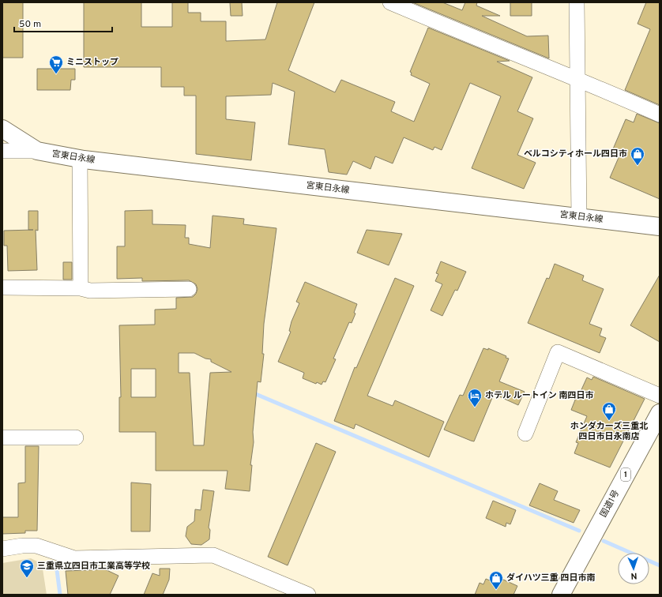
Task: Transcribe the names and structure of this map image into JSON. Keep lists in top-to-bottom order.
{
  "streets": {
    "main road": ["宮東日永線", "1", "国道1号"]
  },
  "places": {
    "supermarket": ["ミニストップ"],
    "shop": ["ベルコシティホール四日市", "ホンダカーズ三重北 四日市日永南店", "ダイハツ三重 四日市南"],
    "hotel": ["ホテル ルートイン 南四日市"],
    "school or university": ["三重県立四日市工業高等学校"]
  },
  "scale_bar": "50 m",
  "north": "bottom"
}
